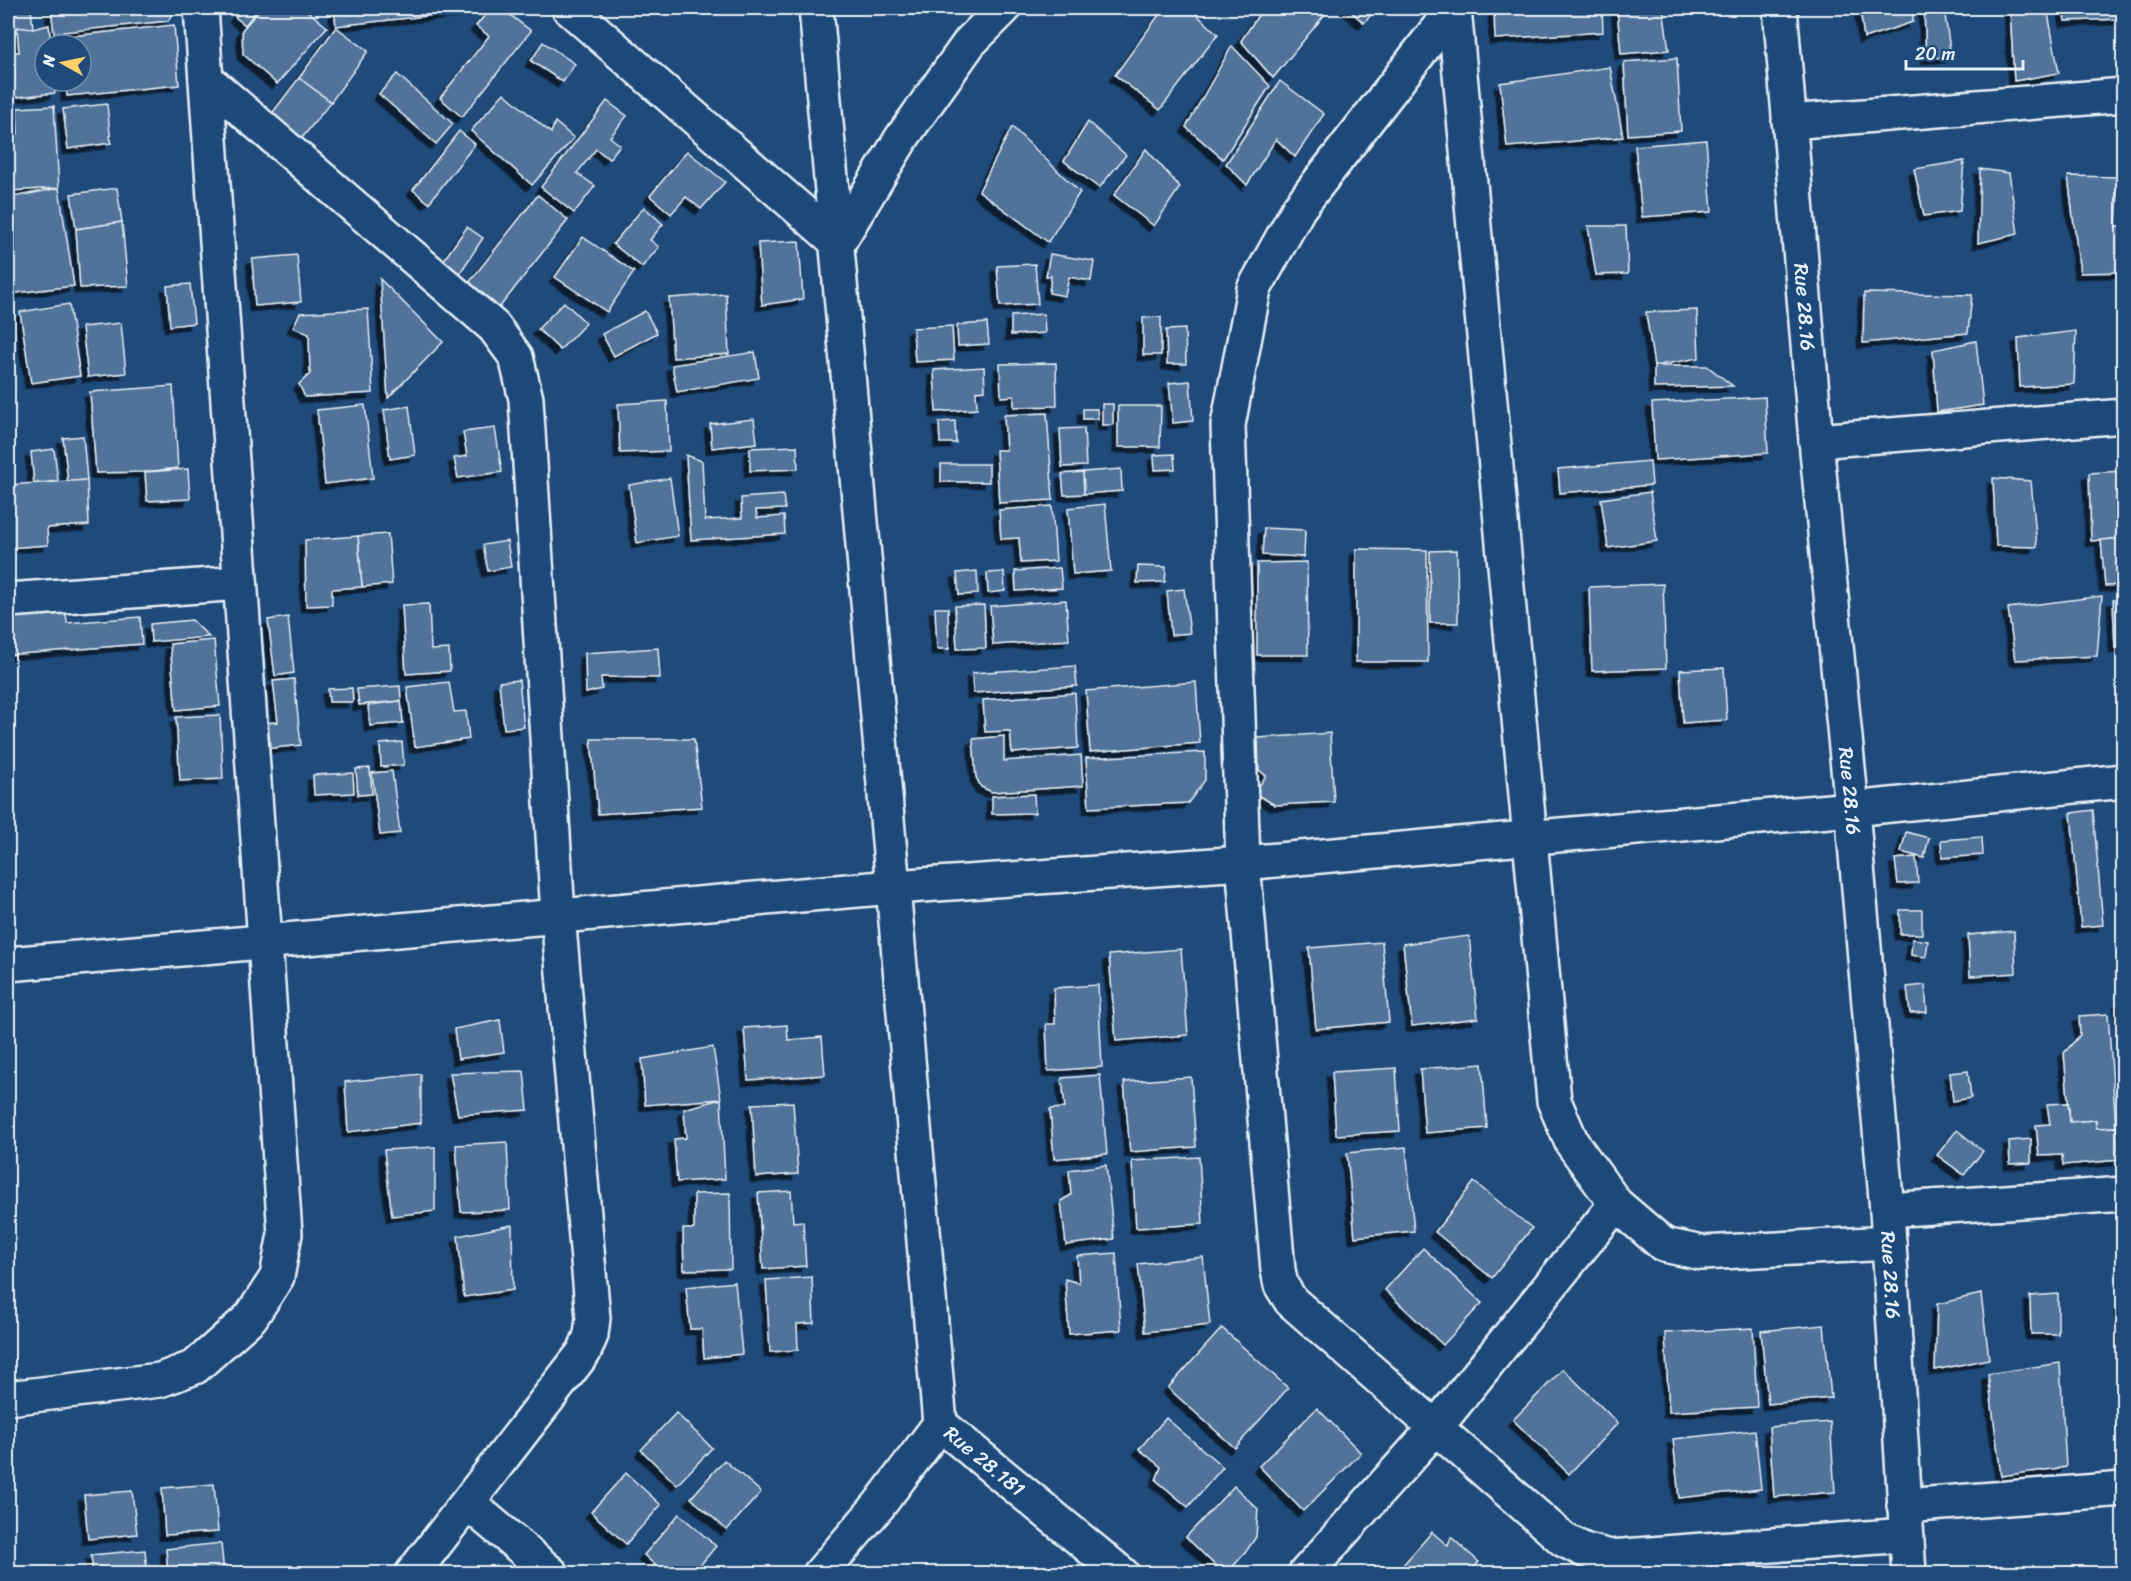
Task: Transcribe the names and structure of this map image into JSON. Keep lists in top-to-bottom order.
{
  "streets": {
    "street": ["Rue 28.16", "Rue 28.181"]
  },
  "scale_bar": "20 m",
  "north": "left"
}
